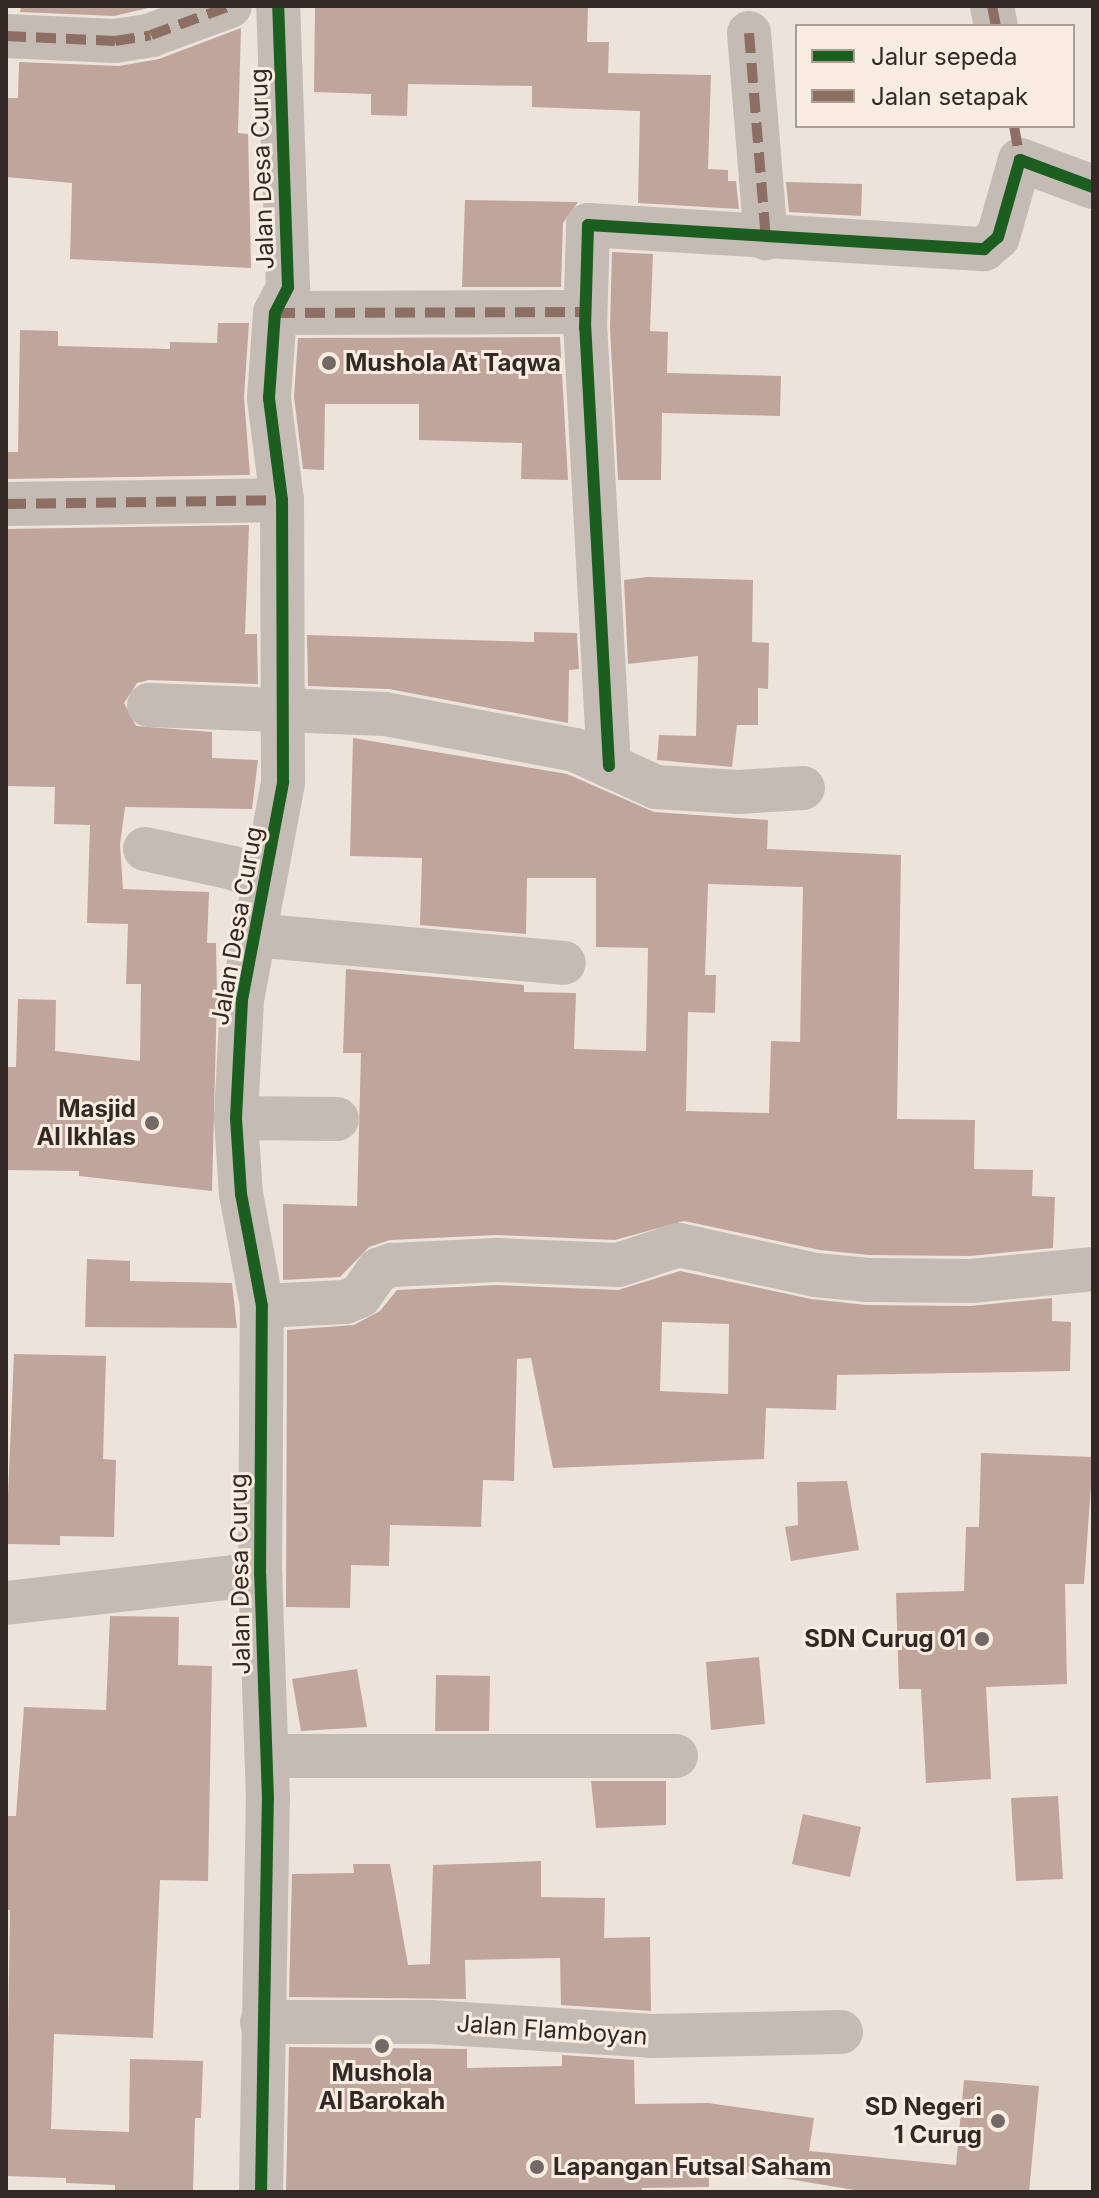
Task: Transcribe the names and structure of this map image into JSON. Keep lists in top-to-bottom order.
{
  "streets": {
    "street": ["Jalan Desa Curug", "Jalan Flamboyan"]
  },
  "crossings": [
    ["Jalan Desa Curug", "Jalan Flamboyan"]
  ],
  "places": [
    "Mushola At Taqwa",
    "Masjid Al Ikhlas",
    "SDN Curug 01",
    "Mushola Al Barokah",
    "SD Negeri 1 Curug",
    "Lapangan Futsal Saham"
  ],
  "legend": ["Jalur sepeda", "Jalan setapak"]
}
